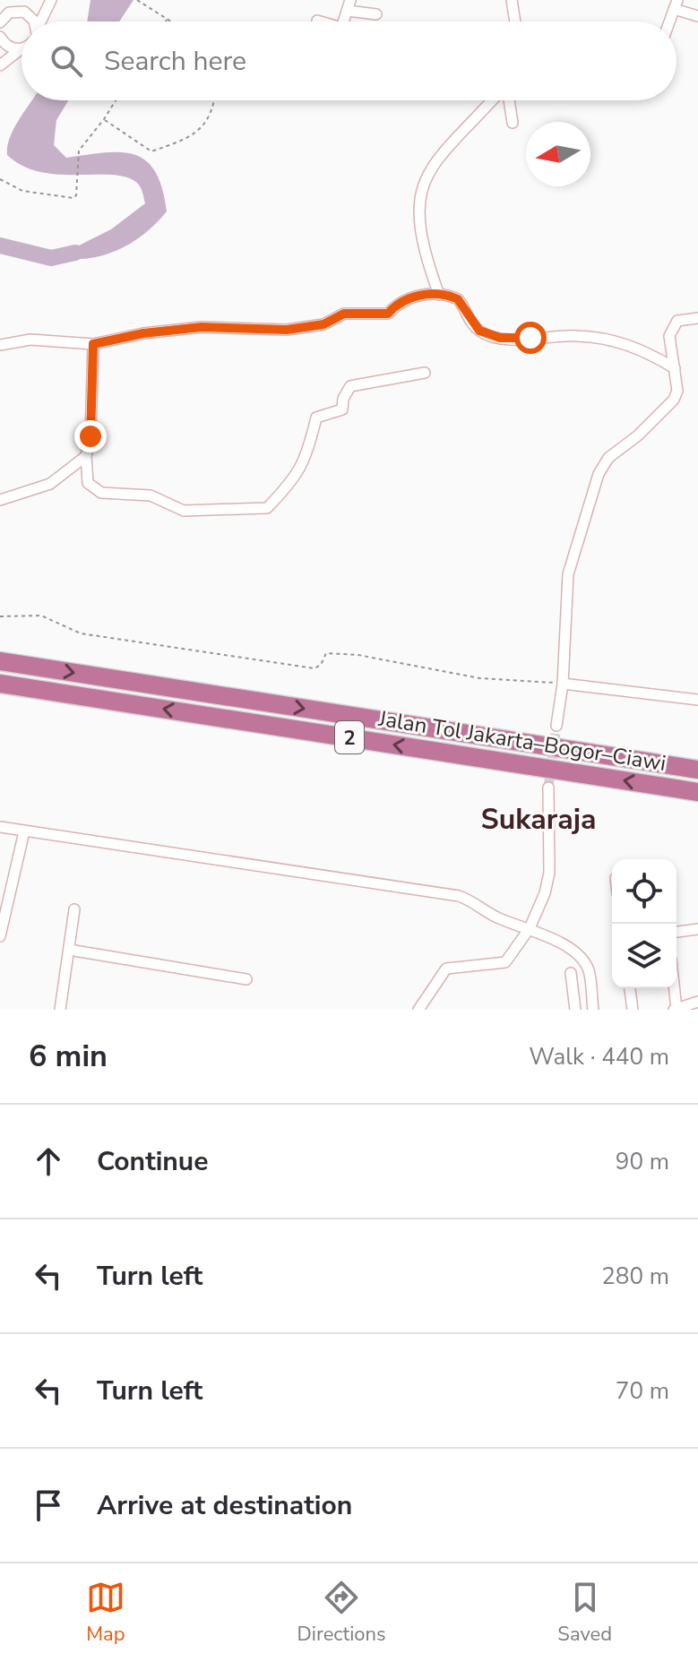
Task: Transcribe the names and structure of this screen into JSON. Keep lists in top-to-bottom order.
{
  "streets": {
    "highway": ["2", "Jalan Tol Jakarta–Bogor–Ciawi"]
  },
  "districts": ["Sukaraja"],
  "north": "left",
  "page": {
    "search": "Search here",
    "heading": ["6 min", "Walk · 440 m"],
    "list": [
      ["Continue", "90 m"],
      ["Turn left", "280 m"],
      ["Turn left", "70 m"],
      "Arrive at destination"
    ],
    "nav": ["Map", "Directions", "Saved"]
  }
}
